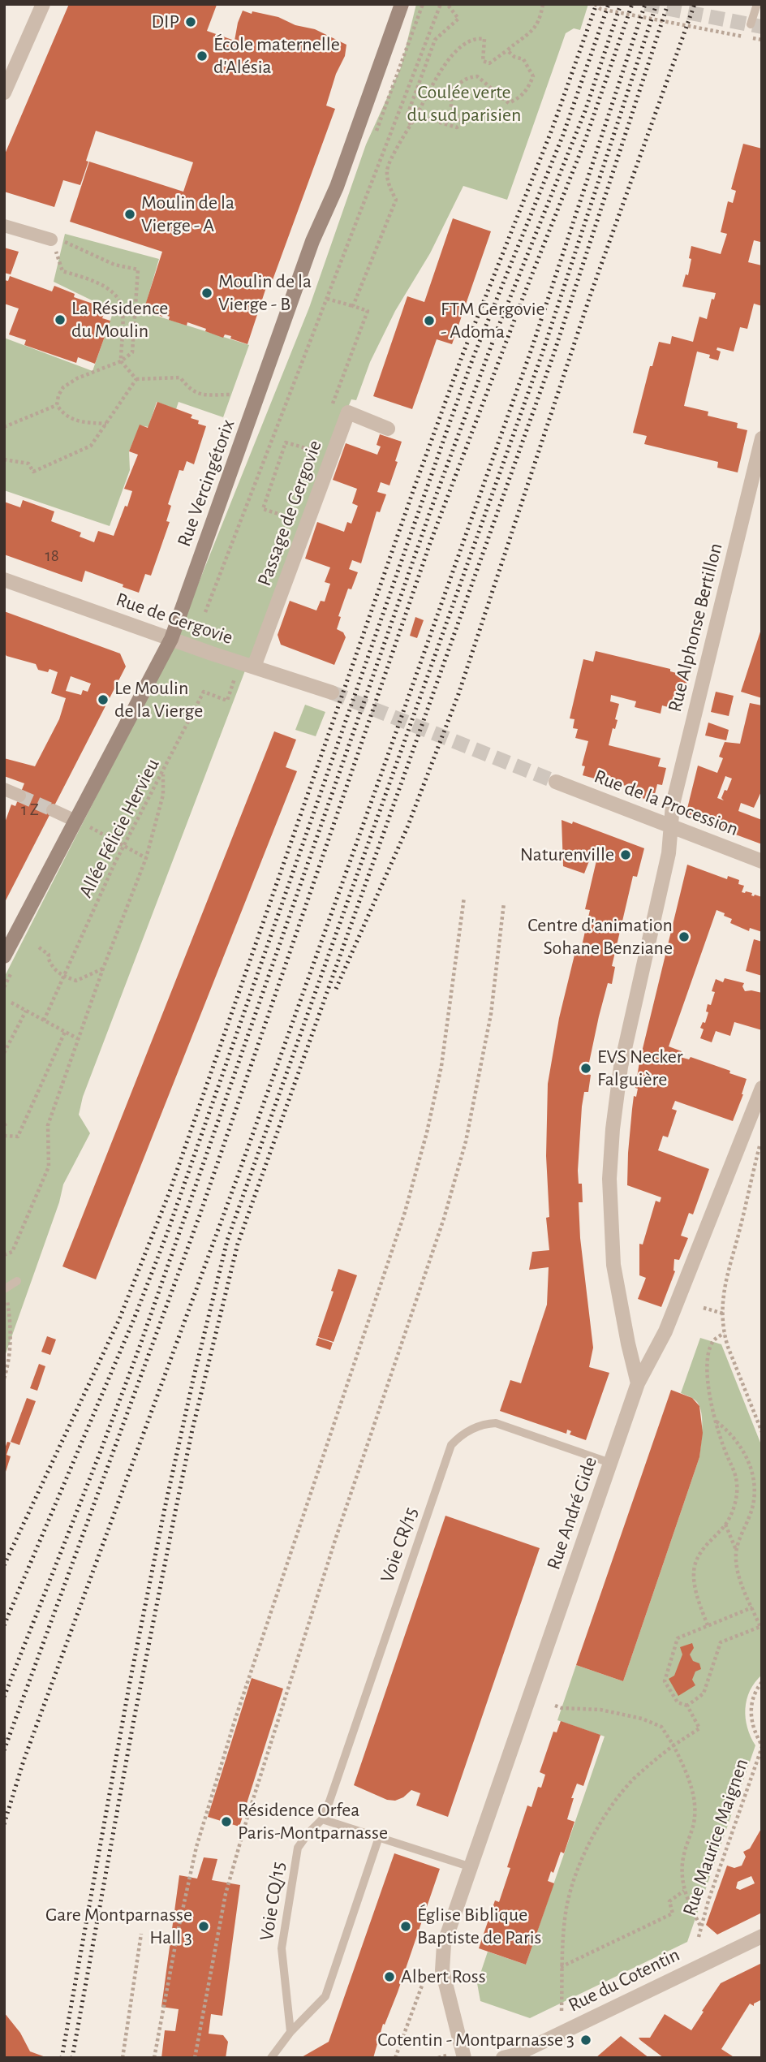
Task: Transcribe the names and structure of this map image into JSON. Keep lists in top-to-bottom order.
{
  "streets": {
    "main road": ["Rue Vercingétorix"],
    "street": [
      "Passage de Gergovie",
      "Rue de Gergovie",
      "Rue Alphonse Bertillon",
      "Rue de la Procession",
      "Rue André Gide",
      "Rue du Cotentin"
    ],
    "lane": ["Voie CR/15", "Voie CQ/15"],
    "path": ["Allée Félicie Hervieu", "Rue Maurice Maignen"]
  },
  "crossings": [
    ["Rue Vercingétorix", "Rue de Gergovie"],
    ["Passage de Gergovie", "Rue de Gergovie"],
    ["Rue Alphonse Bertillon", "Rue de la Procession"],
    ["Rue Alphonse Bertillon", "Rue André Gide"],
    ["Rue André Gide", "Voie CR/15"],
    ["Voie CR/15", "Voie CQ/15"]
  ],
  "parks": ["Coulée verte du sud parisien"],
  "places": [
    "DIP",
    "École maternelle d'Alésia",
    "Moulin de la Vierge - A",
    "Moulin de la Vierge - B",
    "La Résidence du Moulin",
    "FTM Gergovie - Adoma",
    "Le Moulin de la Vierge",
    "Naturenville",
    "Centre d'animation Sohane Benziane",
    "EVS Necker Falguière",
    "Résidence Orfea Paris-Montparnasse",
    "Gare Montparnasse Hall 3",
    "Église Biblique Baptiste de Paris",
    "Albert Ross",
    "Cotentin - Montparnasse 3"
  ],
  "house_numbers": ["18", "1 Z"]
}
